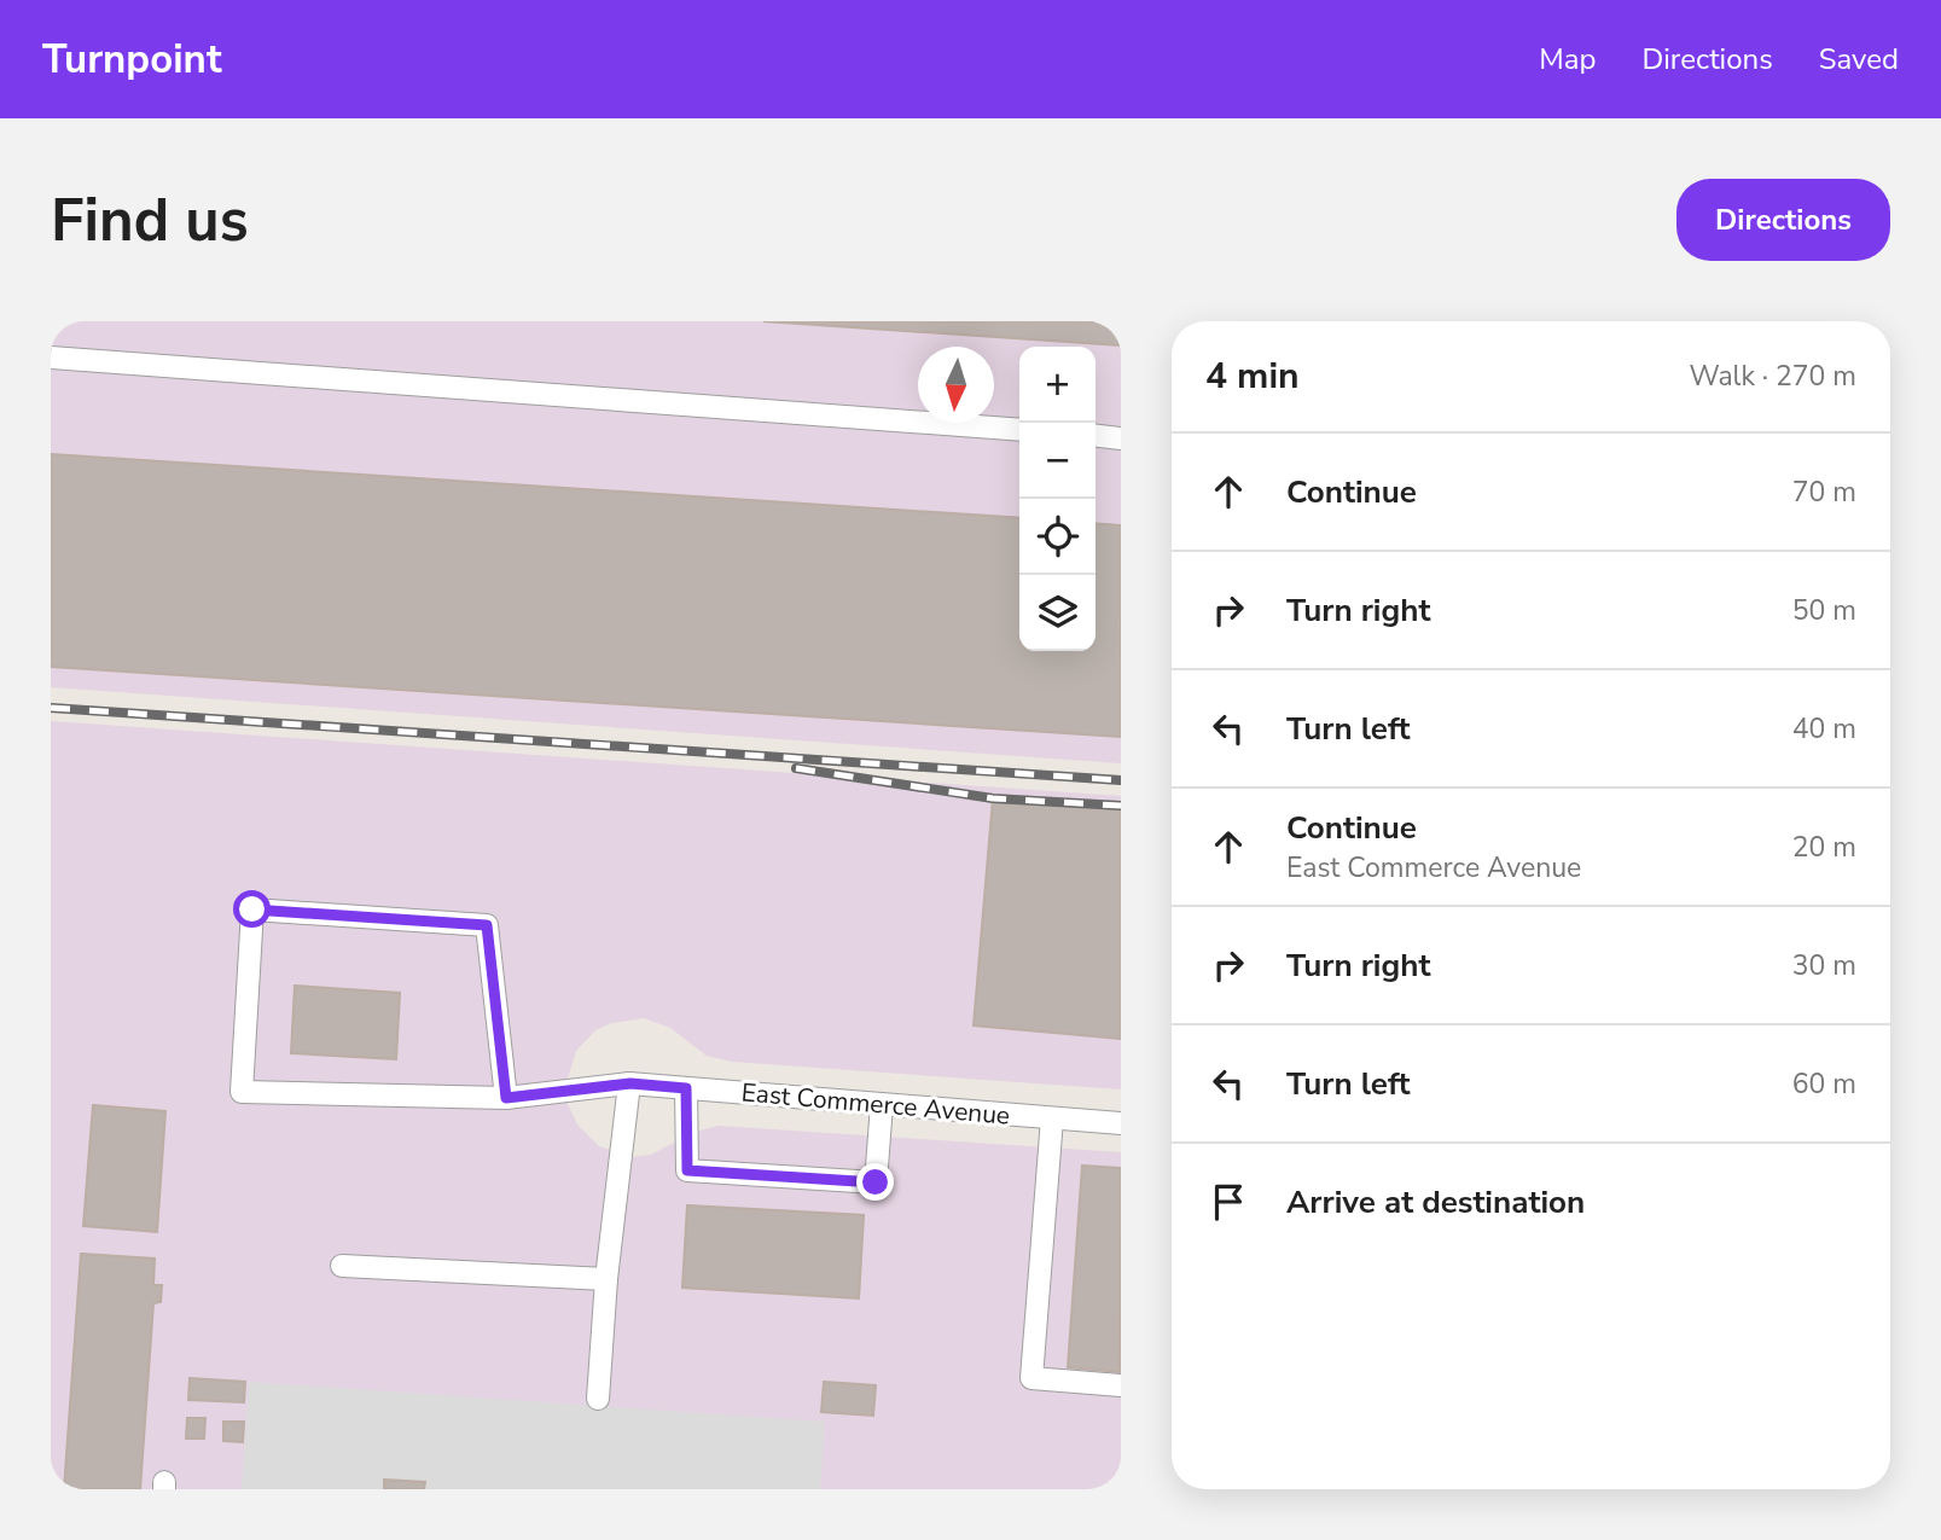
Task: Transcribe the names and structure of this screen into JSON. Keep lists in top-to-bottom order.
{
  "streets": {
    "street": ["East Commerce Avenue"]
  },
  "north": "bottom",
  "page": {
    "header": "Turnpoint",
    "nav": ["Map", "Directions", "Saved"],
    "buttons": "Directions",
    "title": "Find us",
    "heading": ["4 min", "Walk · 270 m"],
    "map_buttons": ["+", "−"],
    "list": [
      ["Continue", "70 m"],
      ["Turn right", "50 m"],
      ["Turn left", "40 m"],
      ["Continue", "East Commerce Avenue", "20 m"],
      ["Turn right", "30 m"],
      ["Turn left", "60 m"],
      "Arrive at destination"
    ]
  }
}
